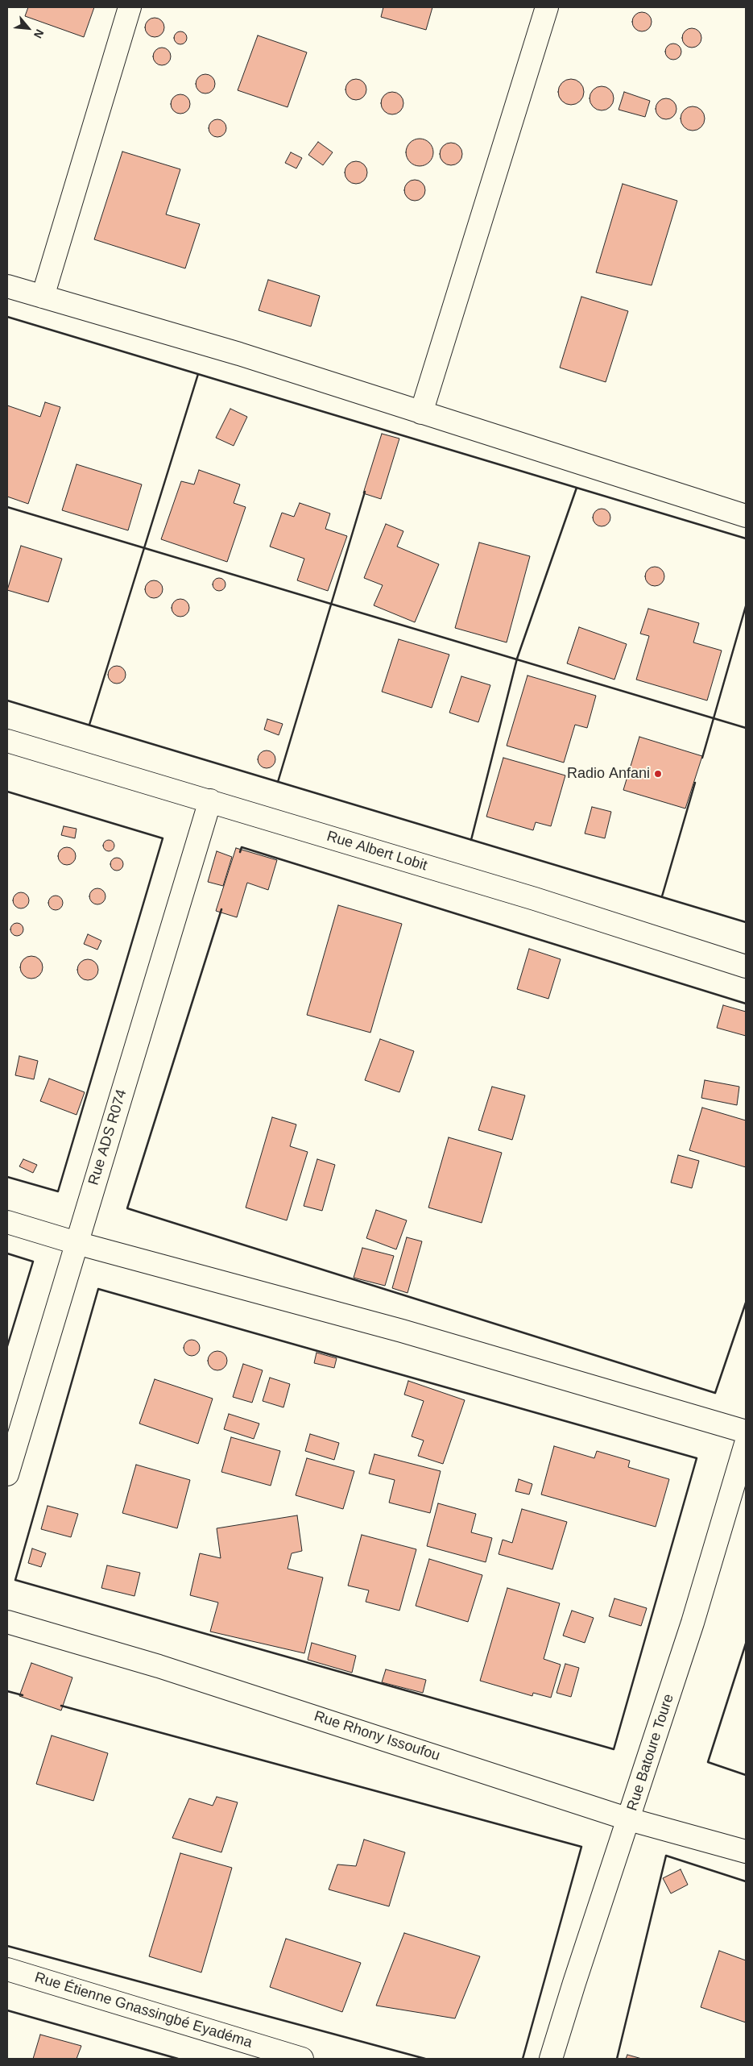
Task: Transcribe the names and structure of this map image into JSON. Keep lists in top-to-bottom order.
{
  "streets": {
    "street": [
      "Rue Albert Lobit",
      "Rue ADS R074",
      "Rue Rhony Issoufou",
      "Rue Batoure Toure",
      "Rue Étienne Gnassingbé Eyadéma"
    ]
  },
  "crossings": [
    ["Rue Albert Lobit", "Rue ADS R074"],
    ["Rue Rhony Issoufou", "Rue Batoure Toure"]
  ],
  "places": ["Radio Anfani"],
  "north": "bottom right"
}
